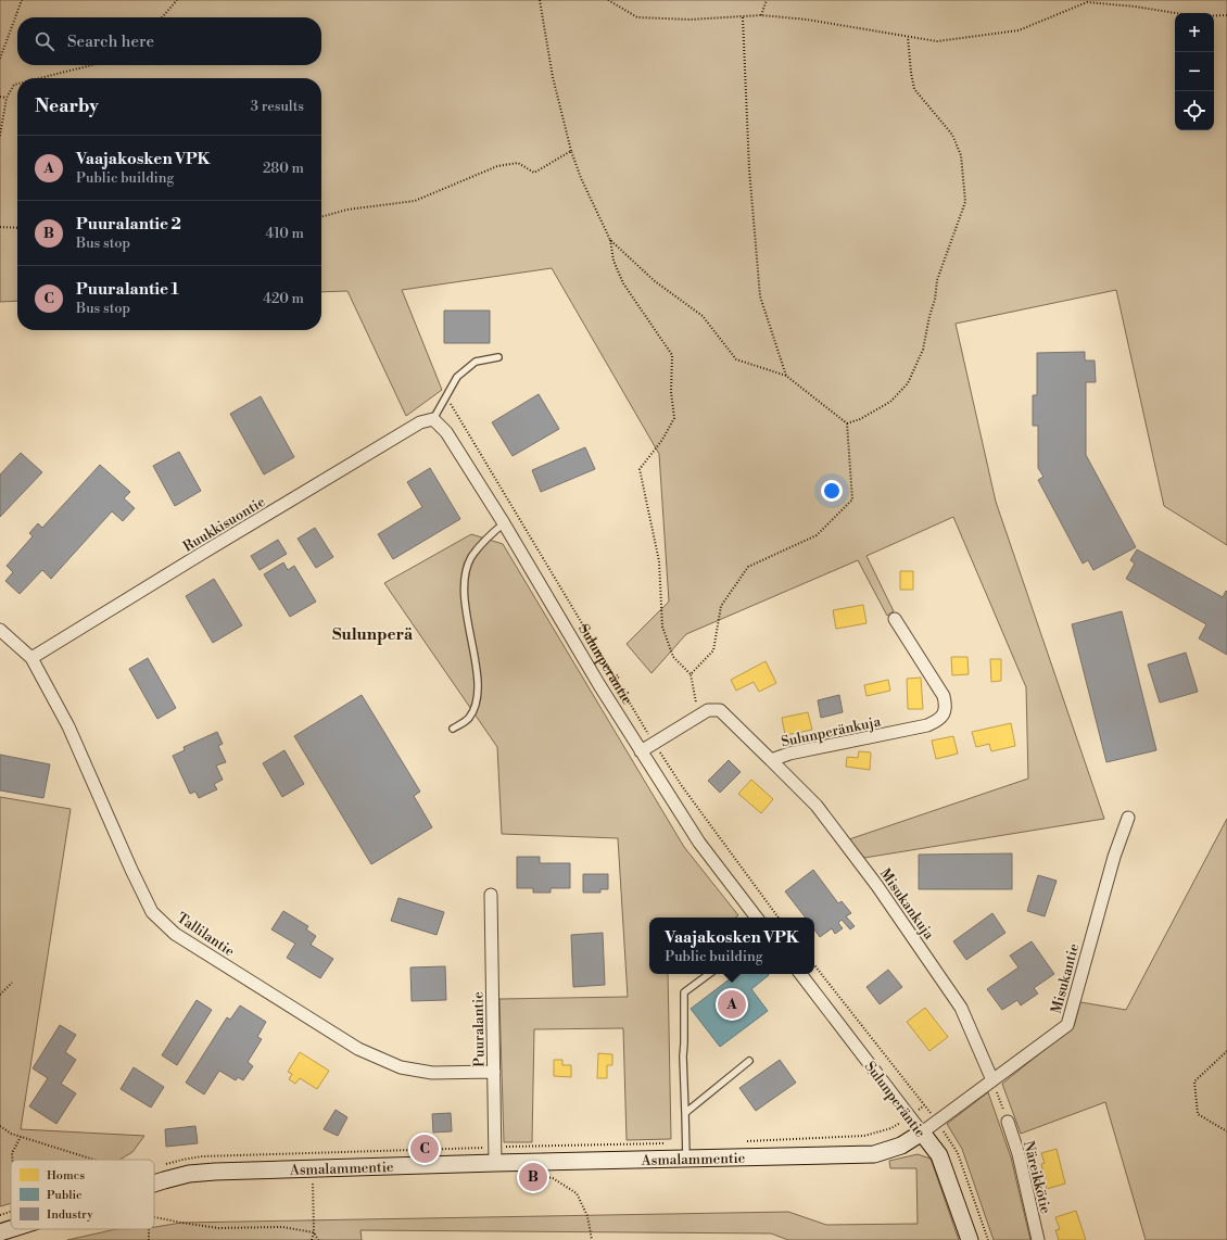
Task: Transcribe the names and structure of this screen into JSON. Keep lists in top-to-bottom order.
{
  "streets": {
    "street": [
      "Ruukkisuontie",
      "Sulunperäntie",
      "Sulunperänkuja",
      "Misukankuja",
      "Tallilantie",
      "Misukantie",
      "Puuralantie",
      "Asmalammentie",
      "Näreikkötie"
    ]
  },
  "crossings": [
    ["Ruukkisuontie", "Sulunperäntie"],
    ["Ruukkisuontie", "Tallilantie"],
    ["Sulunperäntie", "Sulunperänkuja"],
    ["Sulunperäntie", "Misukantie"],
    ["Sulunperäntie", "Asmalammentie"],
    ["Sulunperänkuja", "Misukankuja"],
    ["Misukankuja", "Misukantie"],
    ["Tallilantie", "Puuralantie"],
    ["Misukantie", "Asmalammentie"],
    ["Puuralantie", "Asmalammentie"]
  ],
  "districts": ["Sulunperä"],
  "legend": ["Homes", "Public", "Industry"],
  "page": {
    "map_buttons": ["+", "−"],
    "search": "Search here",
    "heading": ["Nearby", "3 results"],
    "list": [
      {
        "mark": "A",
        "name": "Vaajakosken VPK",
        "note": "Public building",
        "value": "280 m"
      },
      {
        "mark": "B",
        "name": "Puuralantie 2",
        "note": "Bus stop",
        "value": "410 m"
      },
      {
        "mark": "C",
        "name": "Puuralantie 1",
        "note": "Bus stop",
        "value": "420 m"
      }
    ],
    "popup": ["Vaajakosken VPK", "Public building"],
    "pins": ["A", "C", "B"]
  }
}
